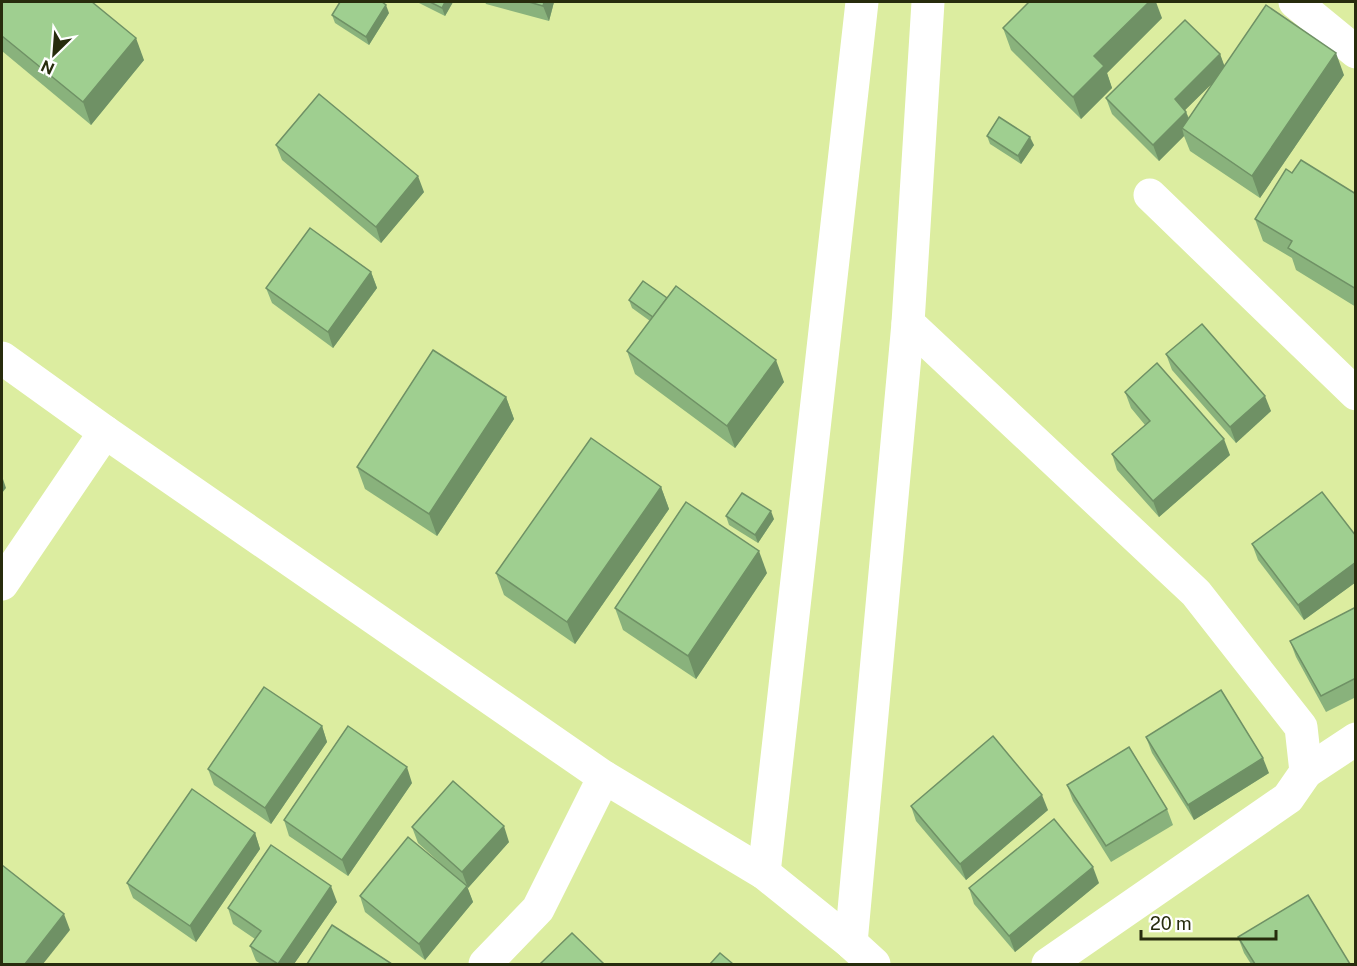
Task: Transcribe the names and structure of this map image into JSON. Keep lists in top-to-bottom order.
{
  "scale_bar": "20 m",
  "north": "bottom left"
}
